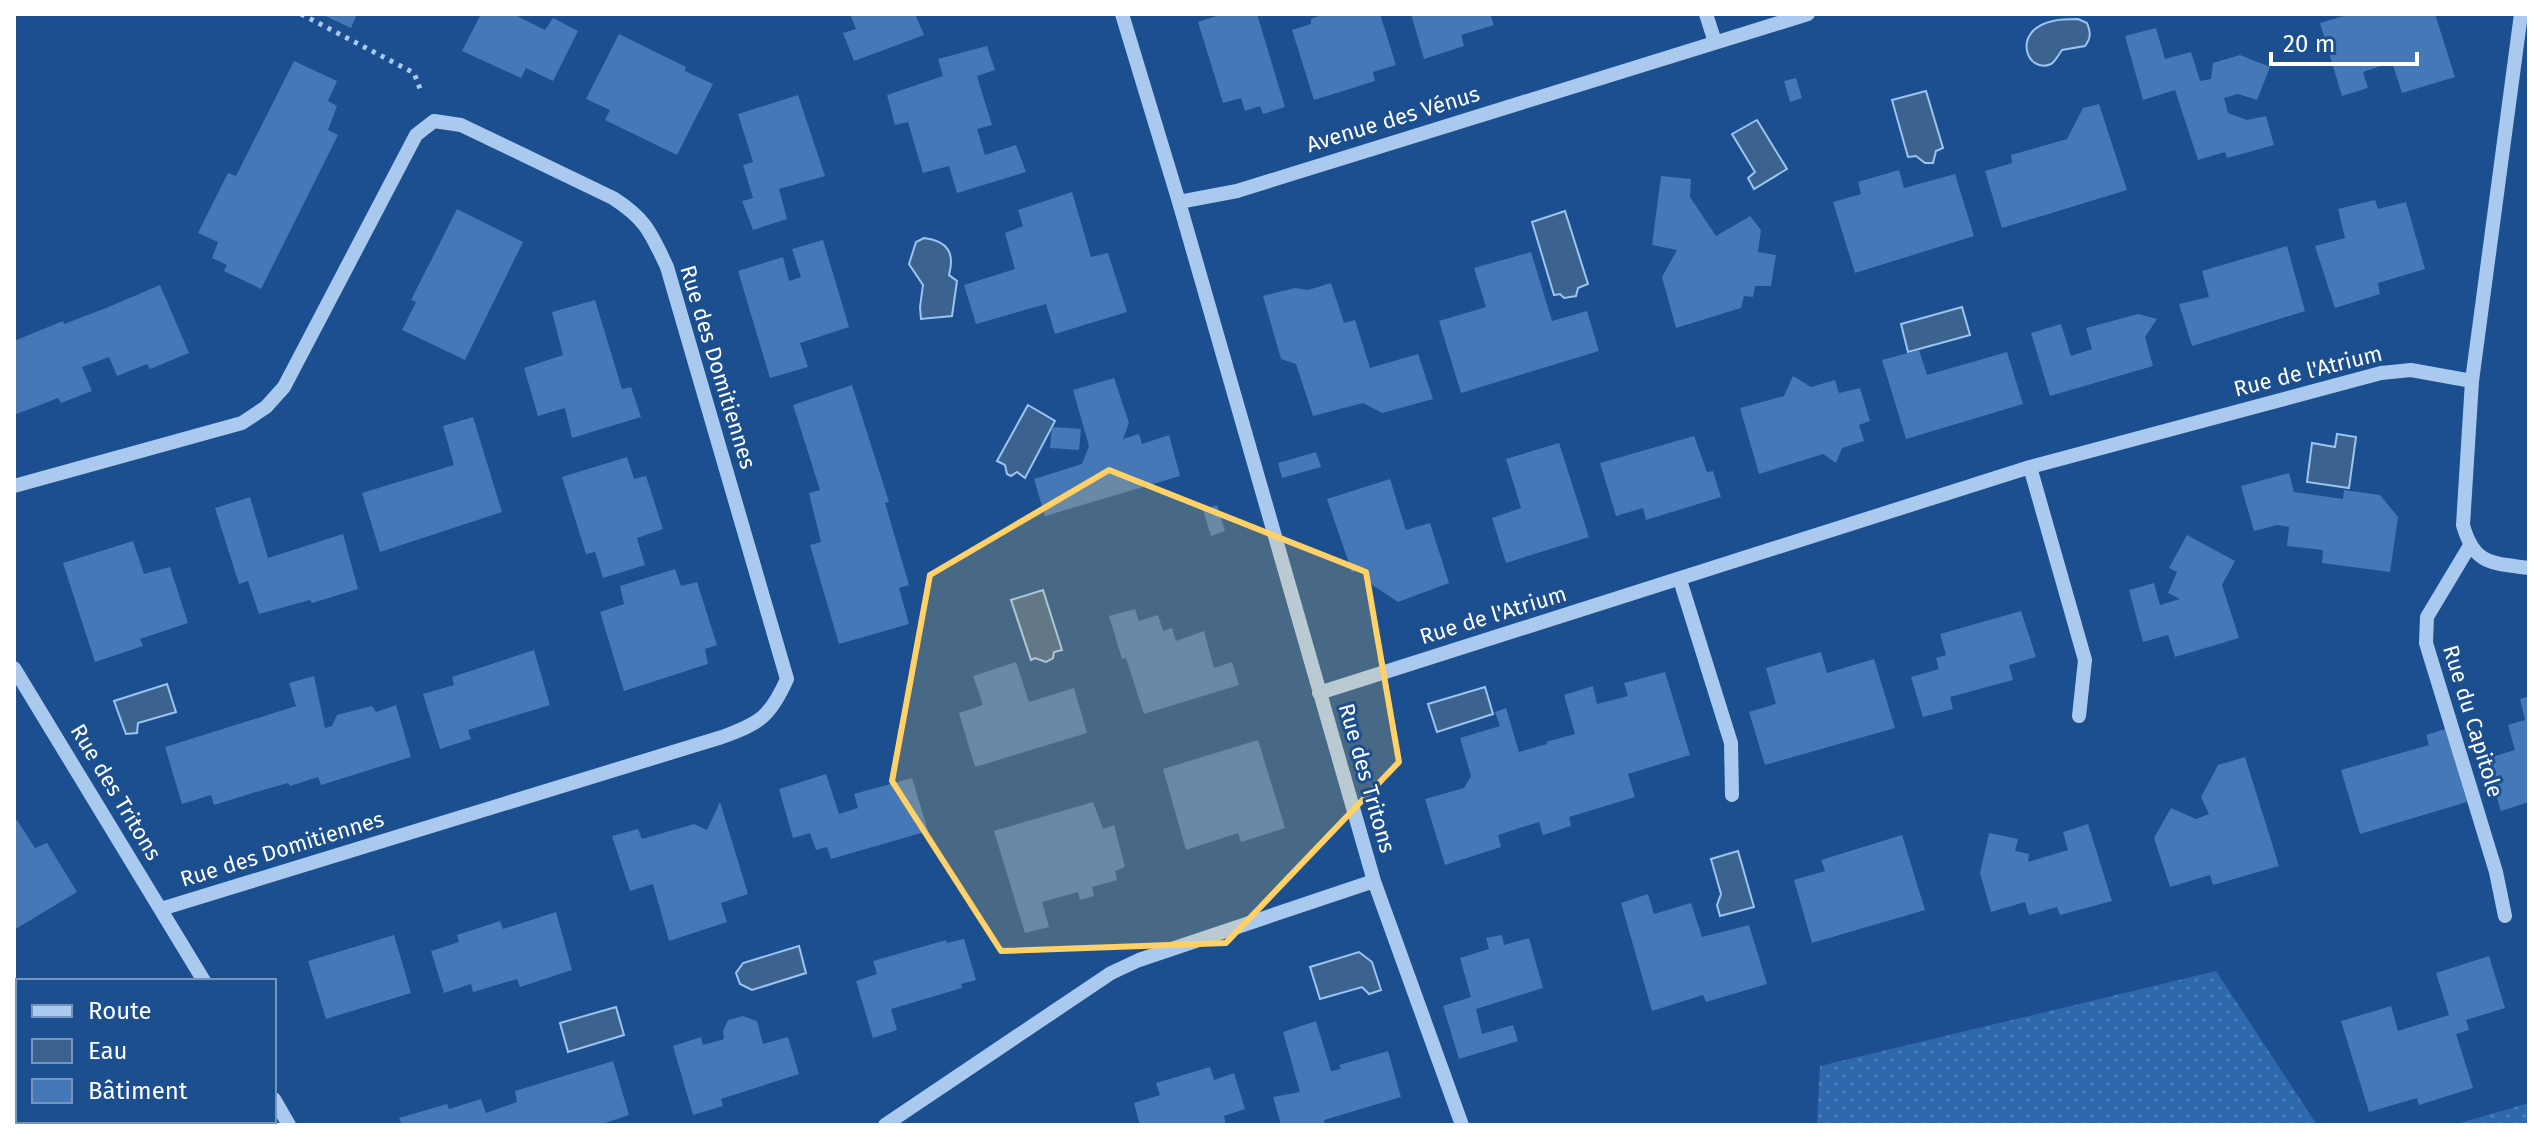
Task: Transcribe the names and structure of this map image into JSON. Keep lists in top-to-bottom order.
{
  "streets": {
    "street": [
      "Avenue des Vénus",
      "Rue des Domitiennes",
      "Rue de l'Atrium",
      "Rue du Capitole",
      "Rue des Tritons"
    ]
  },
  "crossings": [
    ["Avenue des Vénus", "Rue des Tritons"],
    ["Rue des Domitiennes", "Rue des Tritons"],
    ["Rue de l'Atrium", "Rue des Tritons"]
  ],
  "legend": ["Route", "Eau", "Bâtiment"],
  "scale_bar": "20 m"
}
